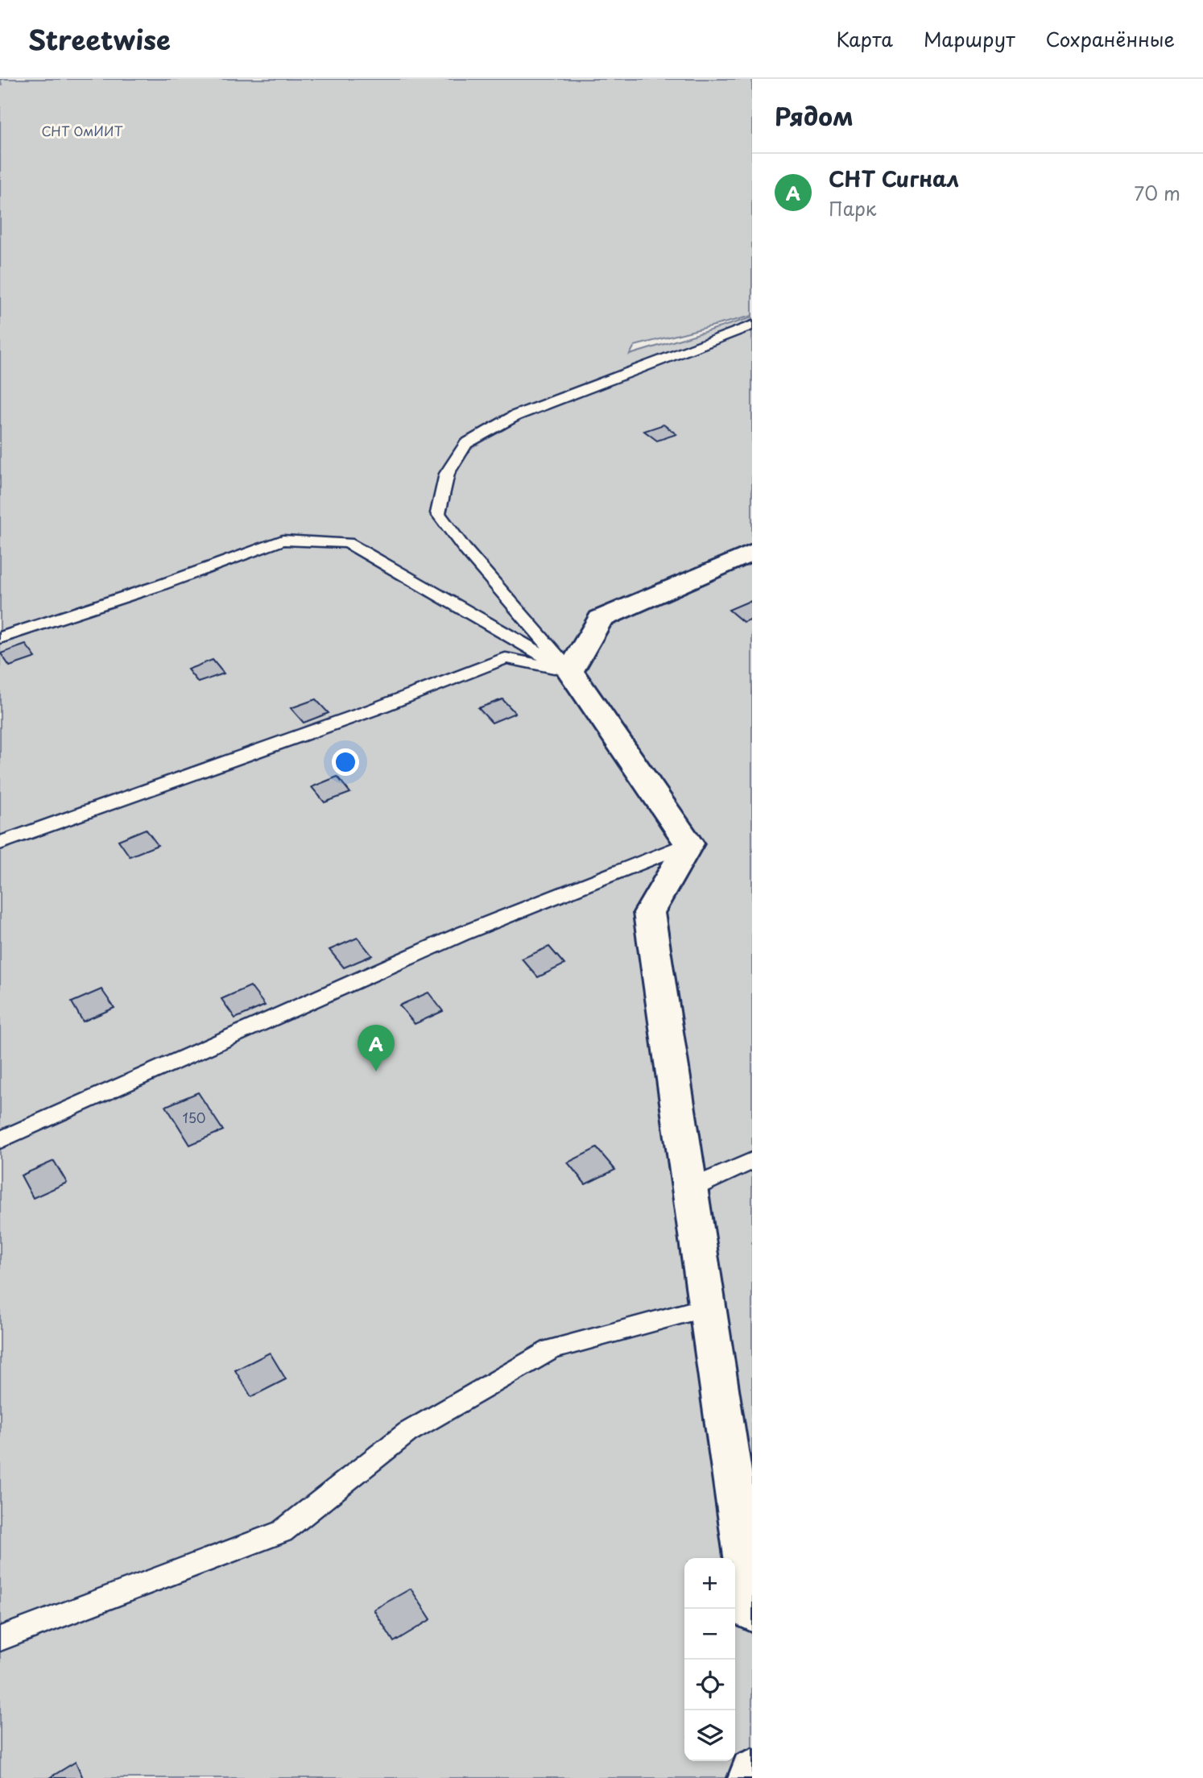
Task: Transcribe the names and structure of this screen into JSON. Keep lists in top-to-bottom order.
{
  "parks": ["СНТ ОмИИТ"],
  "house_numbers": ["150"],
  "page": {
    "header": "Streetwise",
    "nav": ["Карта", "Маршрут", "Сохранённые"],
    "heading": "Рядом",
    "list": [
      {
        "mark": "A",
        "name": "СНТ Сигнал",
        "note": "Парк",
        "value": "70 m"
      }
    ],
    "pins": "A",
    "map_buttons": ["+", "−"]
  }
}
